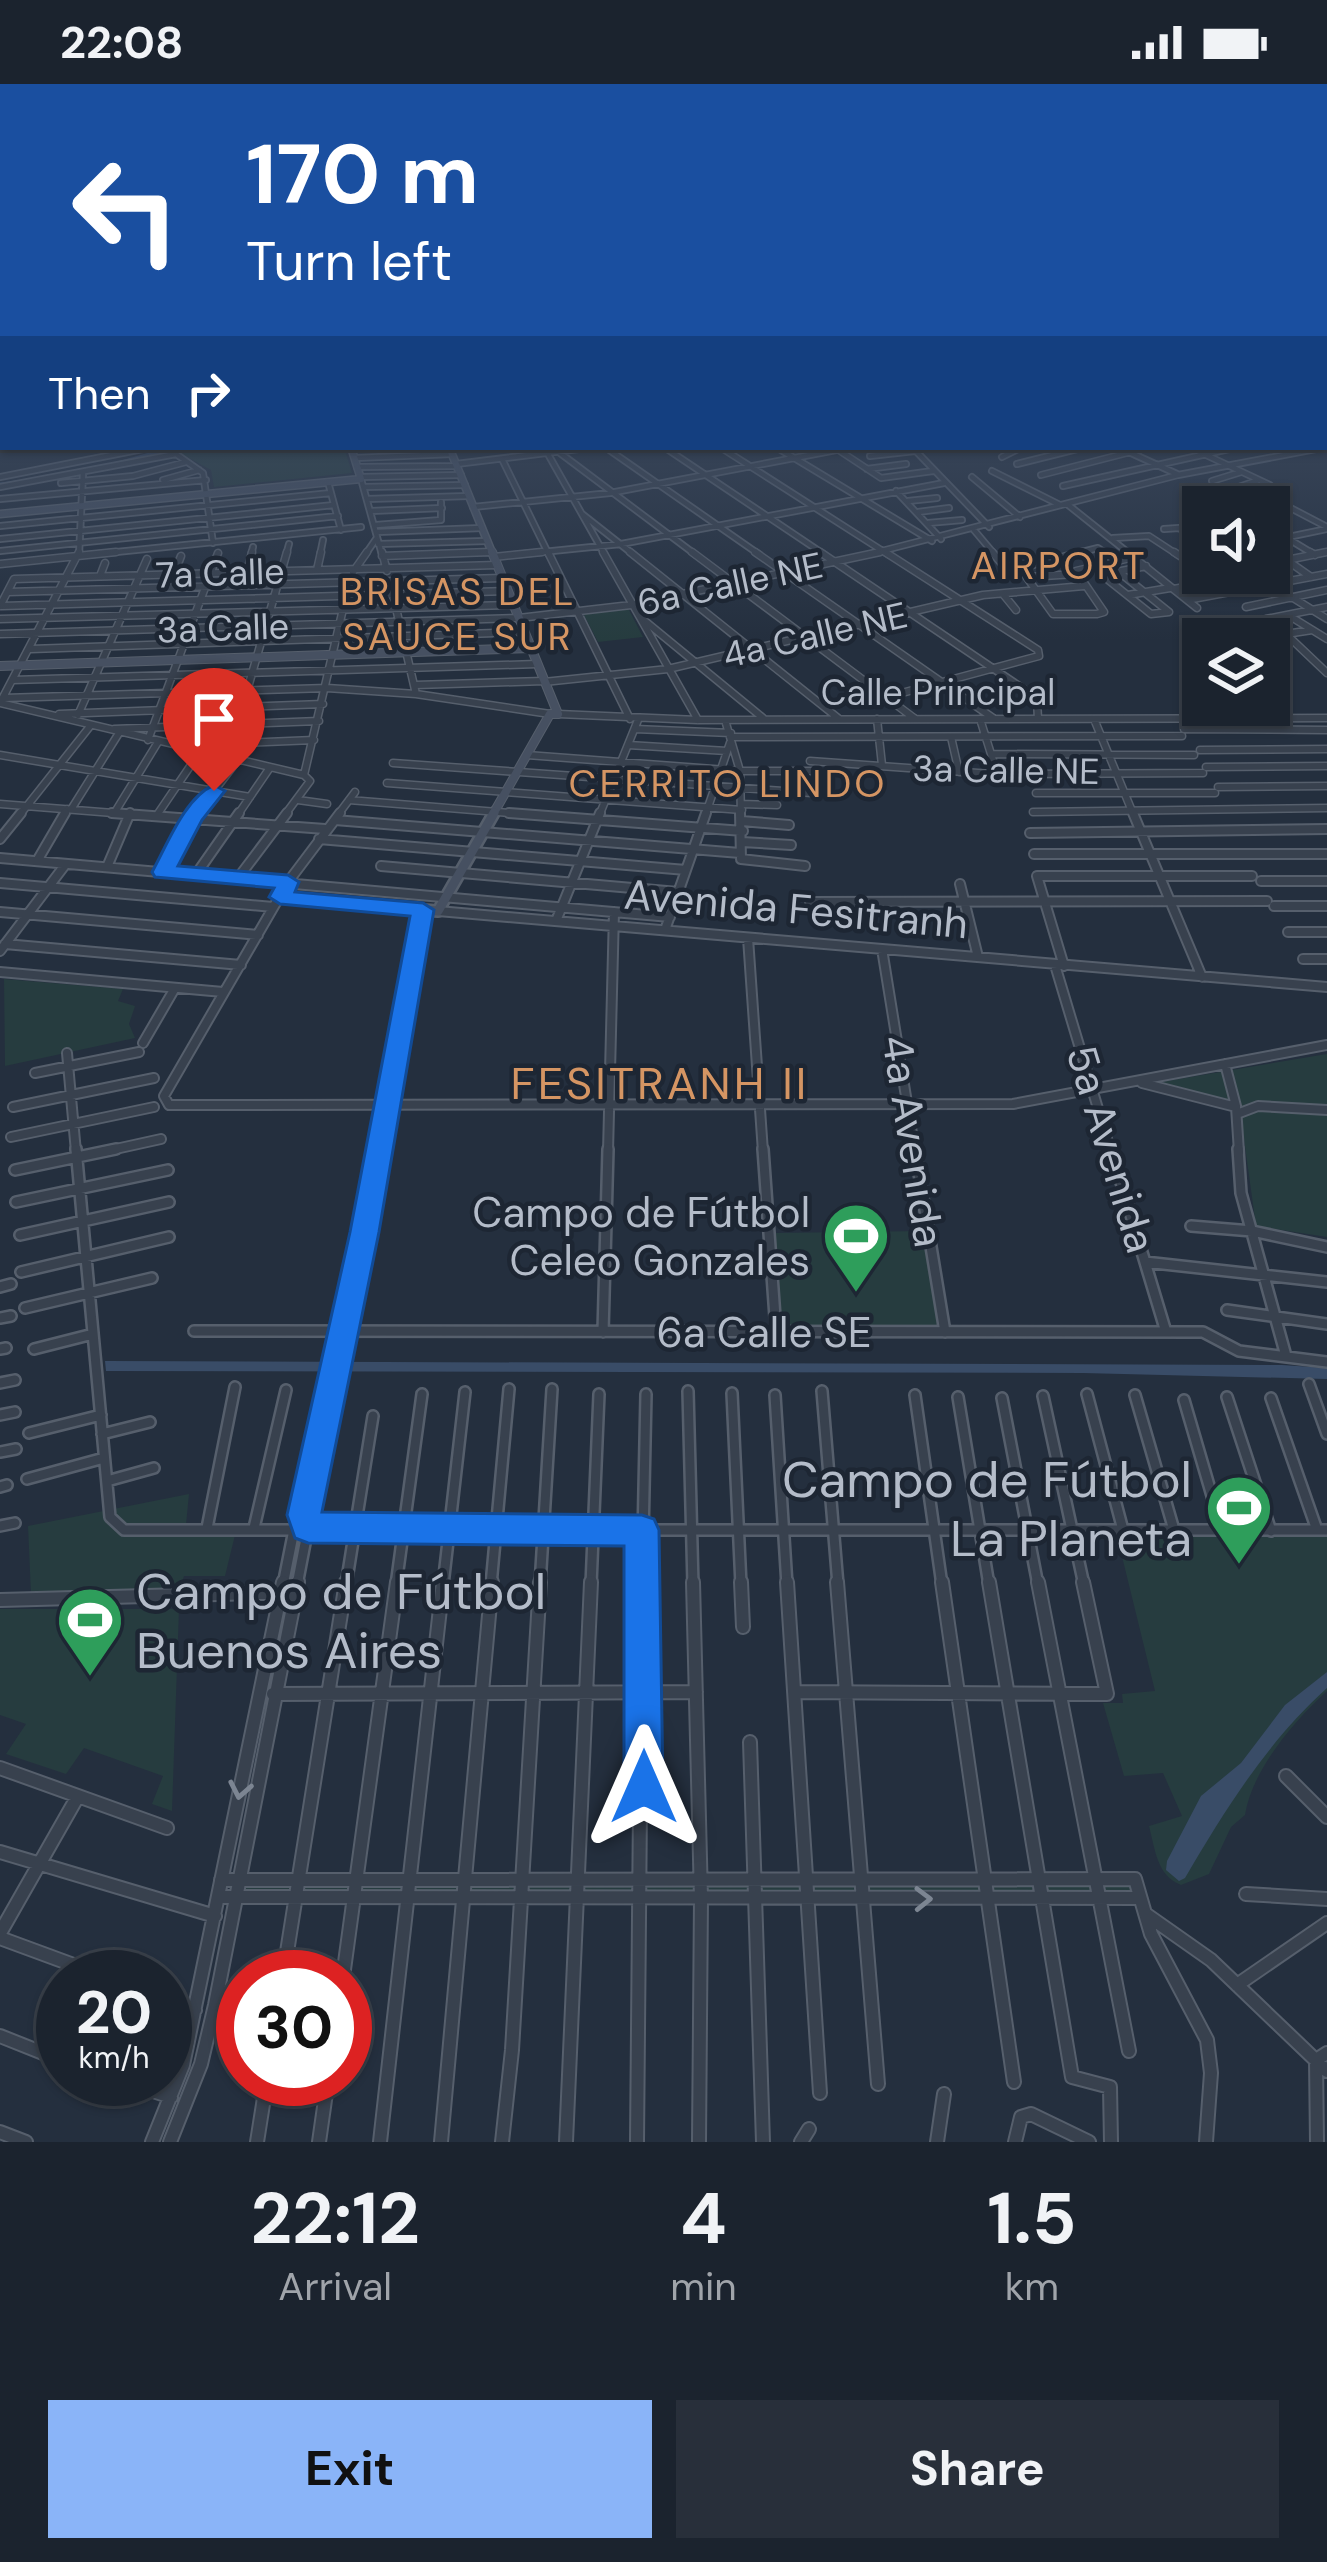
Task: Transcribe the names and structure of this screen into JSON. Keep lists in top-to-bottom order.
{
  "streets": {
    "street": [
      "7a Calle",
      "6a Calle NE",
      "3a Calle",
      "4a Calle NE",
      "Calle Principal",
      "3a Calle NE",
      "Avenida Fesitranh",
      "4a Avenida",
      "5a Avenida",
      "6a Calle SE"
    ]
  },
  "crossings": [
    ["6a Calle NE", "3a Calle"],
    ["3a Calle", "4a Calle NE"],
    ["3a Calle", "Calle Principal"],
    ["4a Calle NE", "Calle Principal"],
    ["Avenida Fesitranh", "4a Avenida"],
    ["Avenida Fesitranh", "5a Avenida"],
    ["4a Avenida", "6a Calle SE"],
    ["5a Avenida", "6a Calle SE"]
  ],
  "districts": [
    "AIRPORT",
    "BRISAS DEL SAUCE SUR",
    "CERRITO LINDO",
    "FESITRANH II"
  ],
  "places": {
    "sports": ["Campo de Fútbol Celeo Gonzales", "Campo de Fútbol La Planeta", "Campo de Fútbol Buenos Aires"]
  },
  "page": {
    "status": "22:08",
    "turn": ["170 m", "Turn left"],
    "then": "Then",
    "speed": "20 km/h",
    "limit": "30",
    "eta": [
      "22:12",
      "Arrival",
      "4",
      "min",
      "1.5",
      "km"
    ],
    "buttons": ["Exit", "Share"]
  }
}
